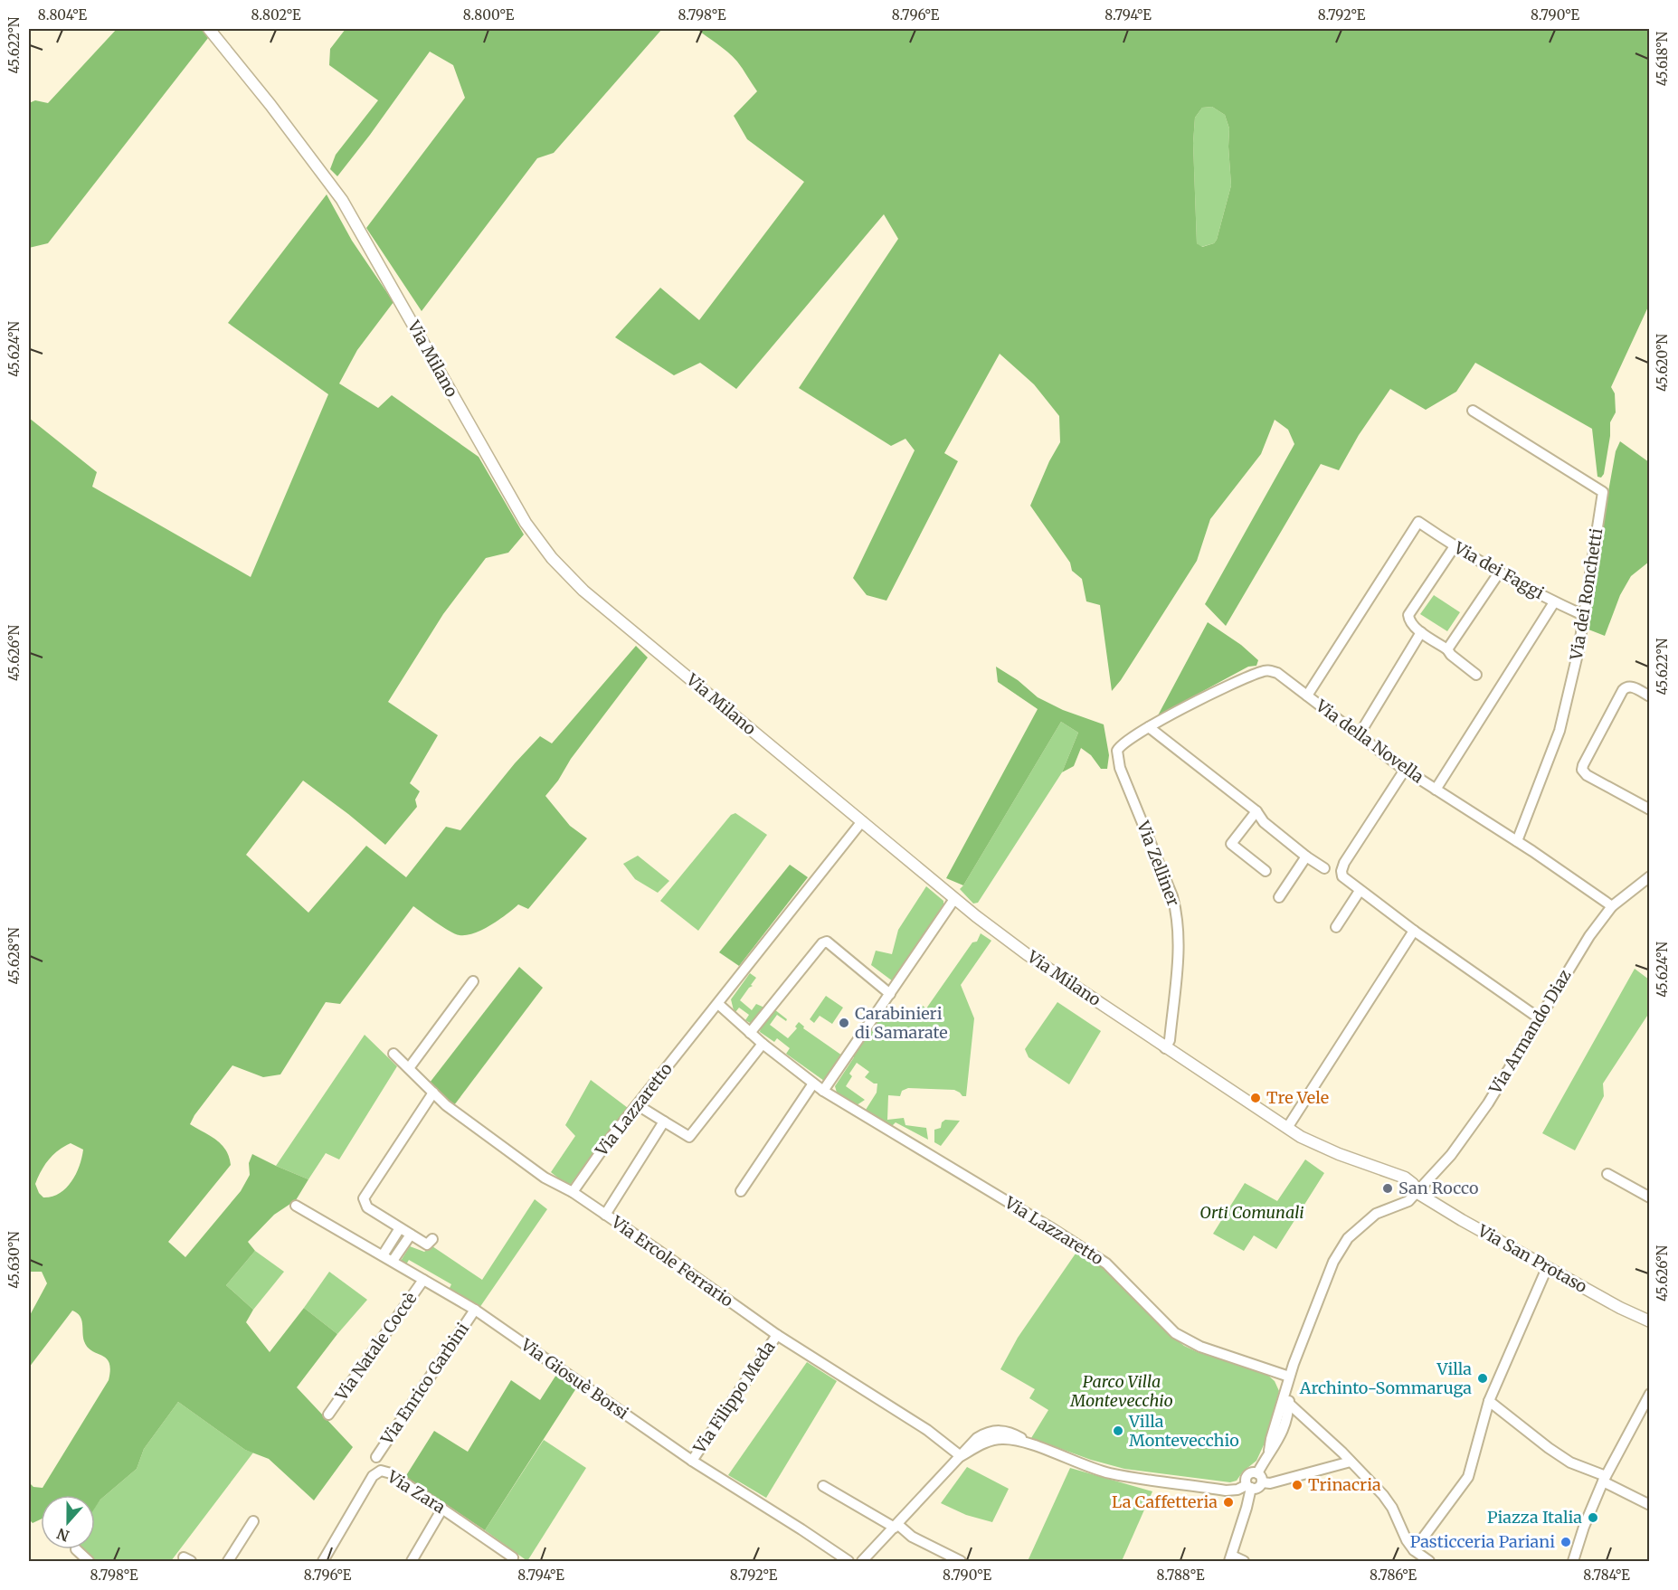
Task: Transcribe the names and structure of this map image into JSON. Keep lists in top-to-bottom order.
{
  "streets": {
    "street": [
      "Via Milano",
      "Via dei Faggi",
      "Via dei Ronchetti",
      "Via della Novella",
      "Via Zelliner",
      "Via Armando Diaz",
      "Via Lazzaretto",
      "Via San Protaso",
      "Via Ercole Ferrario",
      "Via Natale Coccè",
      "Via Giosuè Borsi",
      "Via Enrico Garbini",
      "Via Filippo Meda",
      "Via Zara"
    ]
  },
  "crossings": [
    ["Via Milano", "Via Zelliner"],
    ["Via Milano", "Via Armando Diaz"],
    ["Via Milano", "Via Lazzaretto"],
    ["Via Milano", "Via San Protaso"],
    ["Via dei Faggi", "Via dei Ronchetti"],
    ["Via dei Faggi", "Via della Novella"],
    ["Via dei Ronchetti", "Via della Novella"],
    ["Via della Novella", "Via Zelliner"],
    ["Via della Novella", "Via Armando Diaz"],
    ["Via Armando Diaz", "Via Lazzaretto"],
    ["Via Armando Diaz", "Via San Protaso"],
    ["Via Lazzaretto", "Via Ercole Ferrario"],
    ["Via Ercole Ferrario", "Via Filippo Meda"],
    ["Via Natale Coccè", "Via Giosuè Borsi"],
    ["Via Giosuè Borsi", "Via Enrico Garbini"],
    ["Via Giosuè Borsi", "Via Filippo Meda"]
  ],
  "parks": ["Orti Comunali", "Parco Villa Montevecchio"],
  "places": [
    "Carabinieri di Samarate",
    "Tre Vele",
    "San Rocco",
    "Villa Archinto-Sommaruga",
    "Villa Montevecchio",
    "Trinacria",
    "La Caffetteria",
    "Piazza Italia",
    "Pasticceria Pariani"
  ],
  "north": "bottom",
  "coordinates": [
    "8.804°E",
    "8.802°E",
    "8.800°E",
    "8.798°E",
    "8.796°E",
    "8.794°E",
    "8.792°E",
    "8.790°E",
    "45.622°N",
    "45.618°N",
    "45.624°N",
    "45.620°N",
    "45.626°N",
    "45.628°N",
    "45.630°N",
    "8.788°E",
    "8.786°E",
    "8.784°E"
  ]
}
